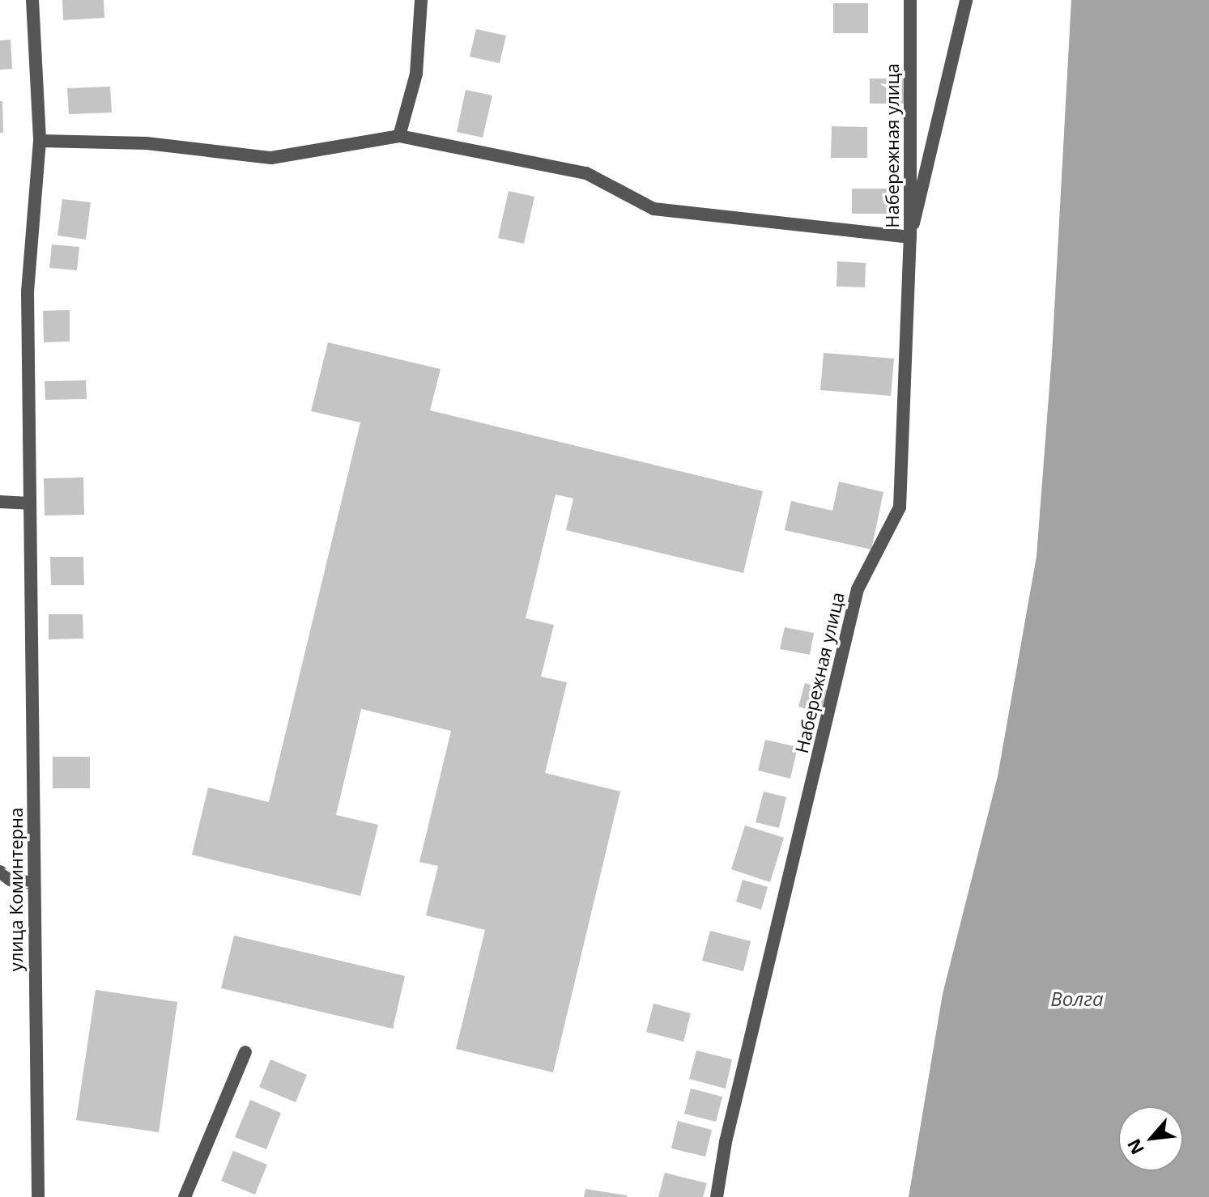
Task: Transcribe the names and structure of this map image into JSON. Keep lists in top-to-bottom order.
{
  "streets": {
    "street": ["Набережная улица", "улица Коминтерна"]
  },
  "water": ["Волга"],
  "north": "bottom left"
}
